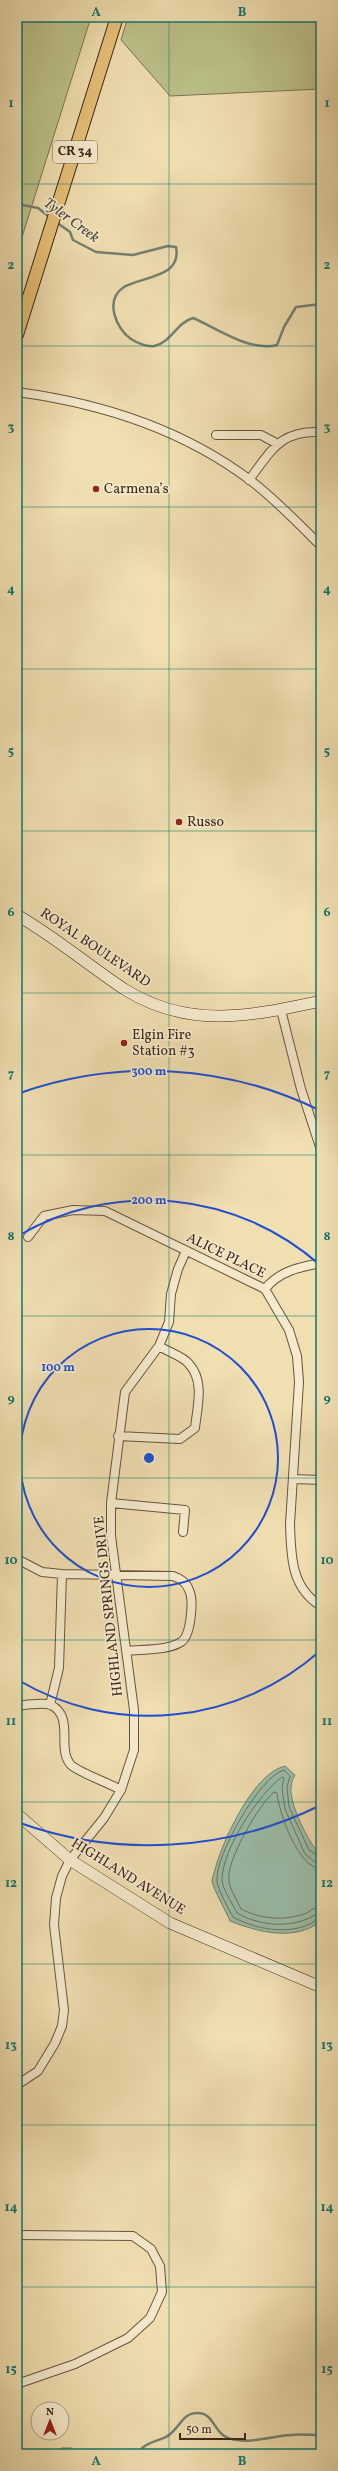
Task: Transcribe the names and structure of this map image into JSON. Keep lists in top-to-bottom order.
{
  "streets": {
    "main road": ["CR 34", "ROYAL BOULEVARD", "HIGHLAND AVENUE"],
    "street": ["ALICE PLACE", "HIGHLAND SPRINGS DRIVE"]
  },
  "crossings": [
    ["ALICE PLACE", "HIGHLAND SPRINGS DRIVE"],
    ["HIGHLAND SPRINGS DRIVE", "HIGHLAND AVENUE"]
  ],
  "water": ["Tyler Creek"],
  "places": ["Carmena’s", "Russo", "Elgin Fire Station #3"],
  "scale_bar": "50 m",
  "north": "top",
  "grid": {
    "columns": ["A", "B"],
    "rows": [
      "1",
      "2",
      "3",
      "4",
      "5",
      "6",
      "7",
      "8",
      "9",
      "10",
      "11",
      "12",
      "13",
      "14",
      "15"
    ]
  },
  "rings": ["300 m", "200 m", "100 m"]
}
